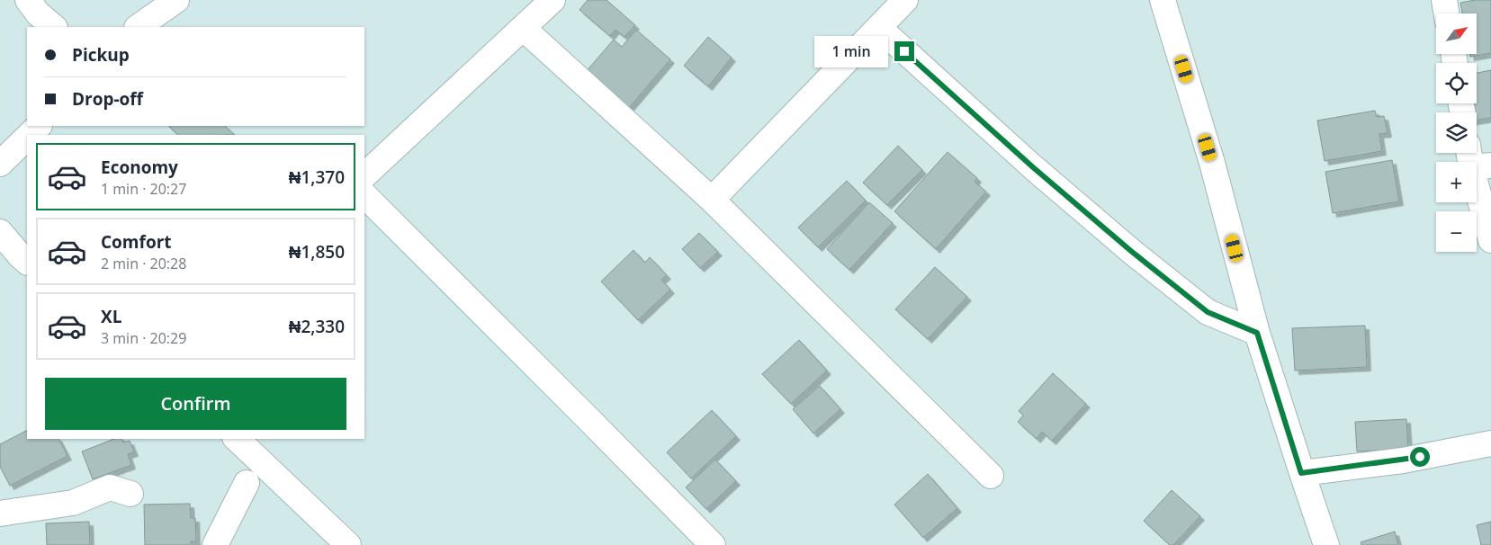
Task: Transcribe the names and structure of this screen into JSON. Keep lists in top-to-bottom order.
{
  "north": "top right",
  "page": {
    "map_buttons": ["+", "−"],
    "banner": ["Pickup", "Drop-off"],
    "bubble": "1 min",
    "list": [
      {
        "name": "Economy",
        "note": "1 min · 20:27",
        "value": "₦1,370"
      },
      {
        "name": "Comfort",
        "note": "2 min · 20:28",
        "value": "₦1,850"
      },
      {
        "name": "XL",
        "note": "3 min · 20:29",
        "value": "₦2,330"
      }
    ],
    "buttons": "Confirm"
  }
}
